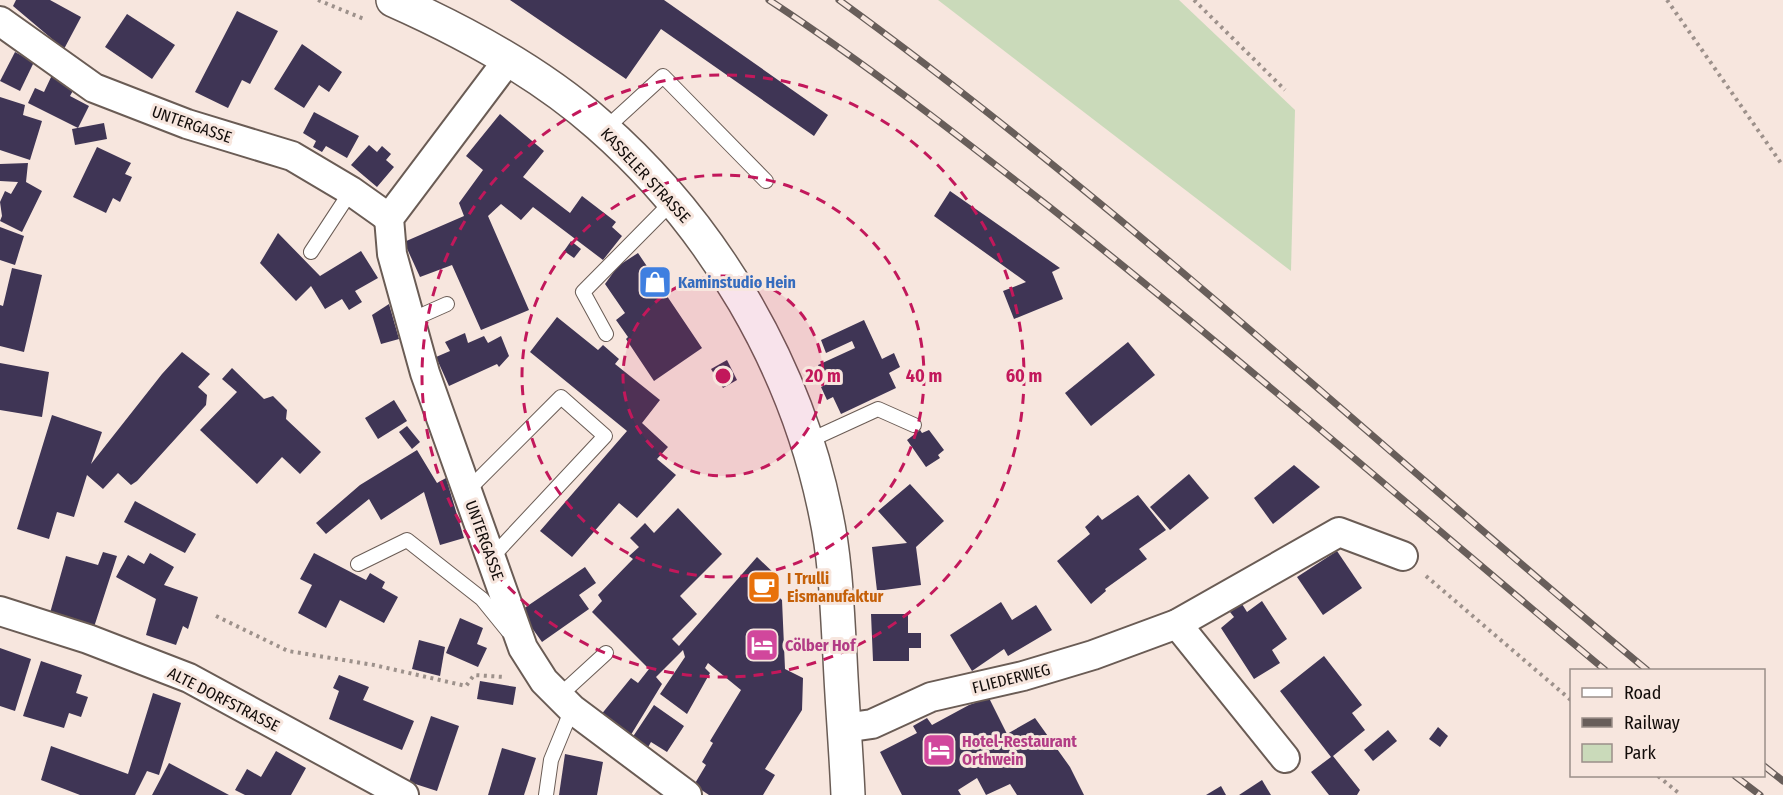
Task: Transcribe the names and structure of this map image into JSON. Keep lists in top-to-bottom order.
{
  "streets": {
    "main road": ["KASSELER STRASSE"],
    "street": ["UNTERGASSE", "FLIEDERWEG", "ALTE DORFSTRASSE"]
  },
  "crossings": [
    ["KASSELER STRASSE", "FLIEDERWEG"]
  ],
  "places": {
    "shop": ["Kaminstudio Hein"],
    "cafe": ["I Trulli Eismanufaktur"],
    "hotel": ["Cölber Hof", "Hotel-Restaurant Orthwein"]
  },
  "legend": ["Road", "Railway", "Park"],
  "rings": ["20 m", "40 m", "60 m"]
}
